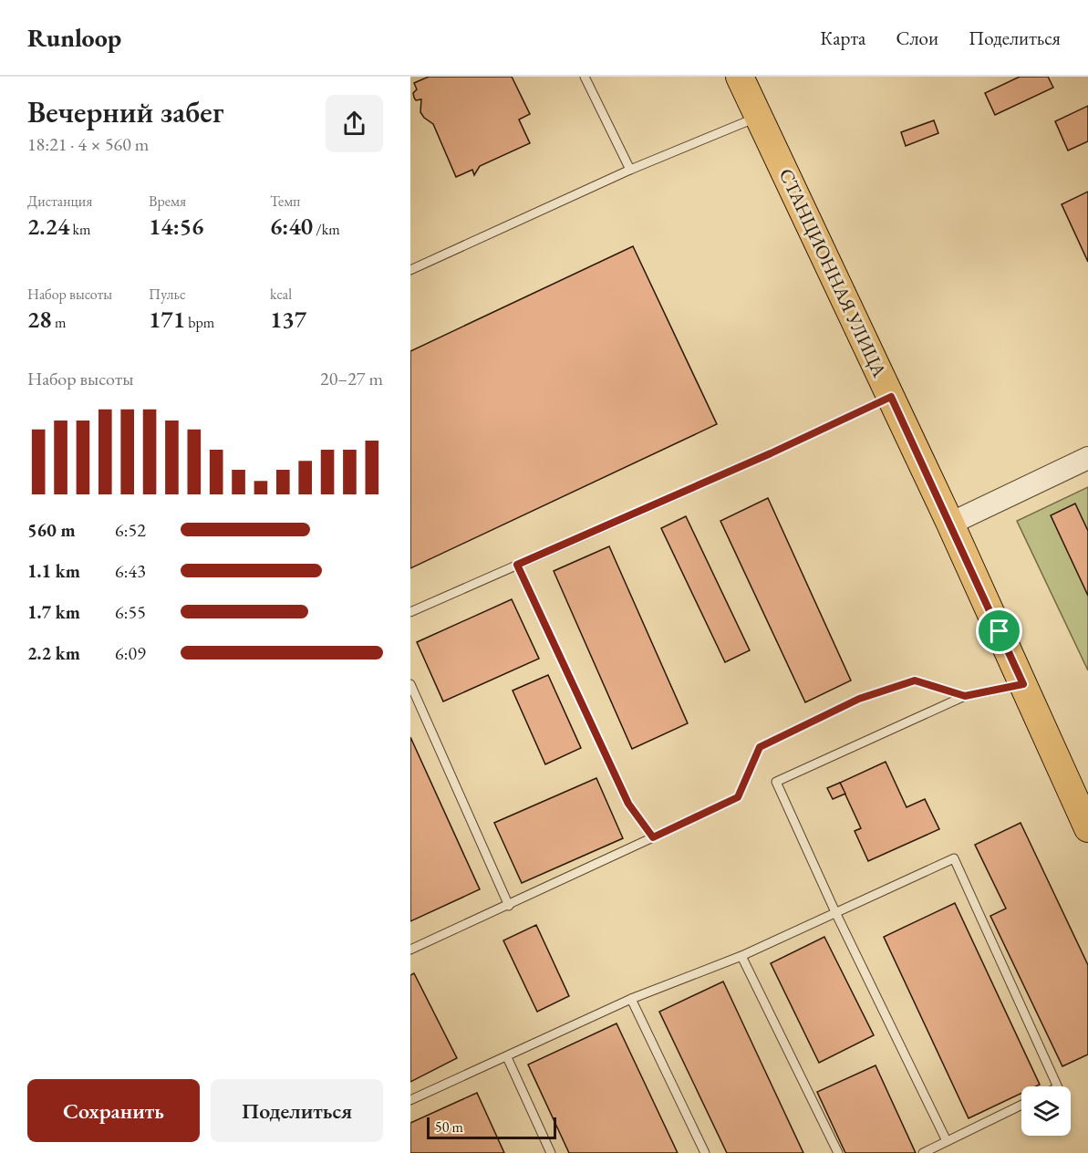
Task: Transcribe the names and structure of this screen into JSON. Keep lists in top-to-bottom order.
{
  "streets": {
    "main road": ["СТАНЦИОННАЯ УЛИЦА"]
  },
  "scale_bar": "50 m",
  "page": {
    "header": "Runloop",
    "nav": ["Карта", "Слои", "Поделиться"],
    "heading": ["Вечерний забег", "18:21 · 4 × 560 m"],
    "stats": [
      ["Дистанция", "2.24 km"],
      ["Время", "14:56"],
      ["Темп", "6:40 /km"],
      ["Набор высоты", "28 m"],
      ["Пульс", "171 bpm"],
      ["kcal", "137"]
    ],
    "chart": ["Набор высоты", "20–27 m"],
    "list": [
      {
        "name": "560 m",
        "note": "6:52"
      },
      {
        "name": "1.1 km",
        "note": "6:43"
      },
      {
        "name": "1.7 km",
        "note": "6:55"
      },
      {
        "name": "2.2 km",
        "note": "6:09"
      }
    ],
    "buttons": ["Сохранить", "Поделиться"],
    "scale": "50 m"
  }
}
